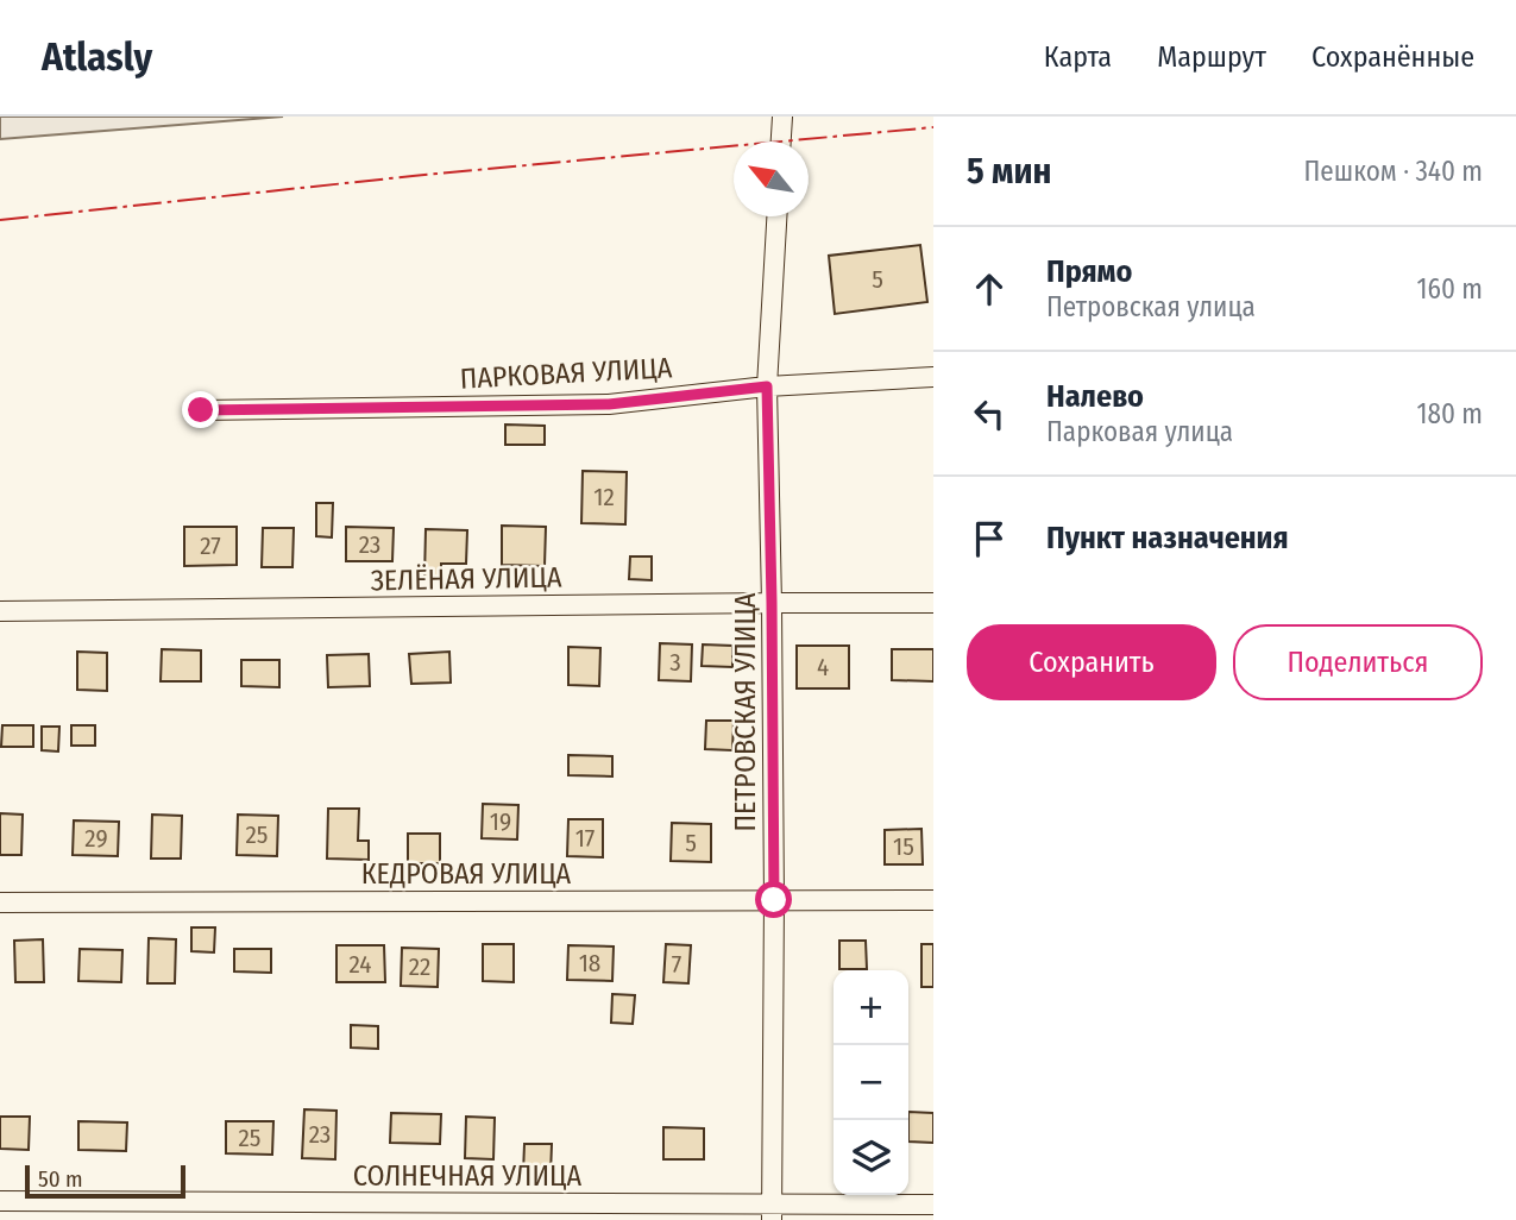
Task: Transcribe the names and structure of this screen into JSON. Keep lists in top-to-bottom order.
{
  "streets": {
    "street": [
      "ПАРКОВАЯ УЛИЦА",
      "ЗЕЛЁНАЯ УЛИЦА",
      "ПЕТРОВСКАЯ УЛИЦА",
      "КЕДРОВАЯ УЛИЦА",
      "СОЛНЕЧНАЯ УЛИЦА"
    ]
  },
  "crossings": [
    ["ПАРКОВАЯ УЛИЦА", "ПЕТРОВСКАЯ УЛИЦА"],
    ["ЗЕЛЁНАЯ УЛИЦА", "ПЕТРОВСКАЯ УЛИЦА"],
    ["ПЕТРОВСКАЯ УЛИЦА", "КЕДРОВАЯ УЛИЦА"],
    ["ПЕТРОВСКАЯ УЛИЦА", "СОЛНЕЧНАЯ УЛИЦА"]
  ],
  "house_numbers": [
    "5",
    "12",
    "23",
    "27",
    "3",
    "4",
    "19",
    "25",
    "29",
    "17",
    "5",
    "15",
    "18",
    "24",
    "7",
    "22",
    "23",
    "25"
  ],
  "scale_bar": "50 m",
  "north": "top left",
  "page": {
    "header": "Atlasly",
    "nav": ["Карта", "Маршрут", "Сохранённые"],
    "heading": ["5 мин", "Пешком · 340 m"],
    "list": [
      ["Прямо", "Петровская улица", "160 m"],
      ["Налево", "Парковая улица", "180 m"],
      "Пункт назначения"
    ],
    "buttons": ["Сохранить", "Поделиться"],
    "map_buttons": ["+", "−"],
    "scale": "50 m"
  }
}
